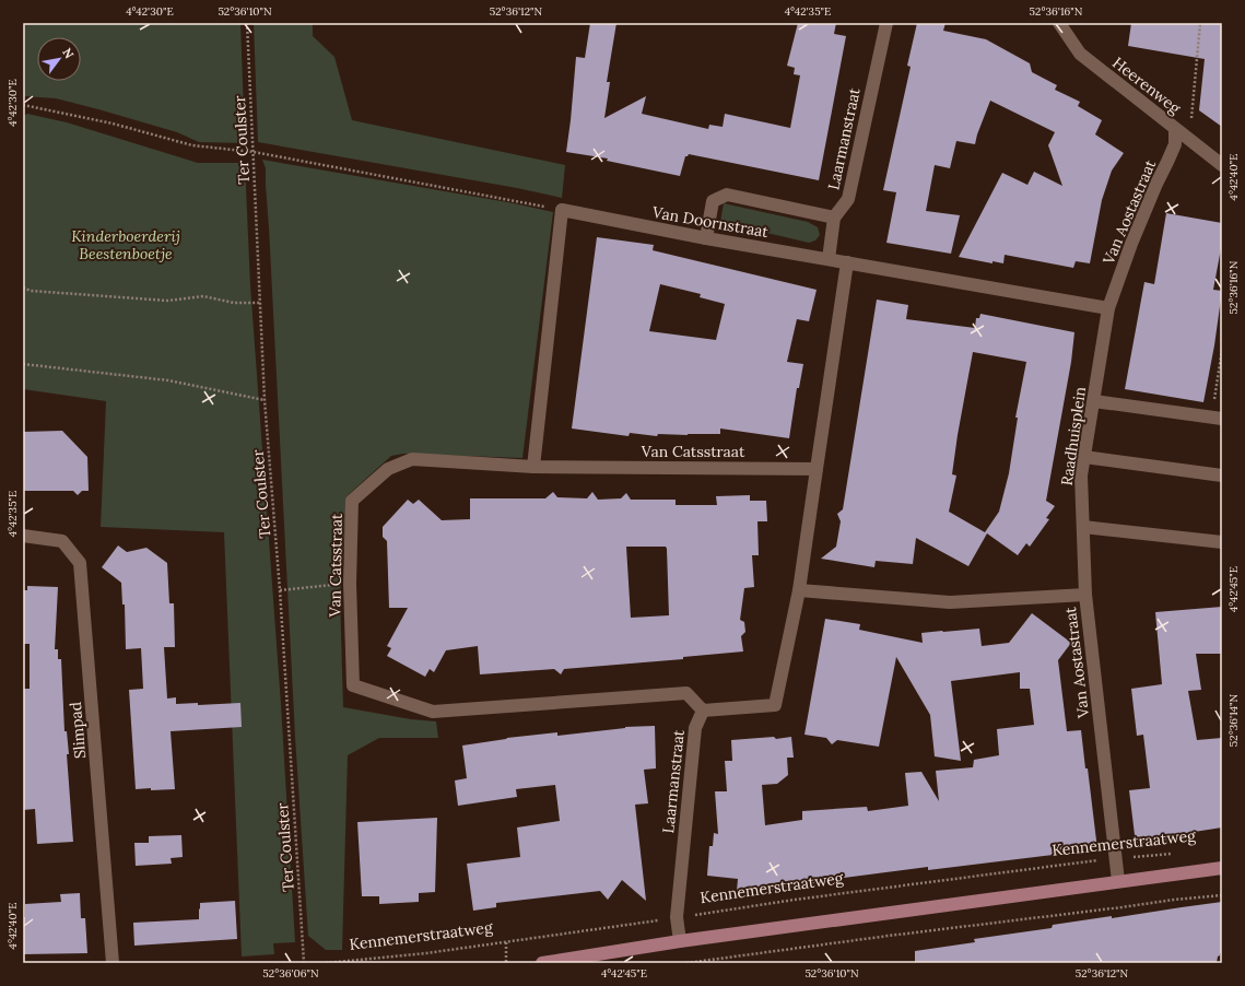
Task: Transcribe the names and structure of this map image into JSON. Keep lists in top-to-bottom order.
{
  "streets": {
    "street": [
      "Heerenweg",
      "Laarmanstraat",
      "Van Aostastraat",
      "Van Doornstraat",
      "Raadhuisplein",
      "Van Catsstraat",
      "Slimpad"
    ],
    "path": ["Ter Coulster", "Kennemerstraatweg"]
  },
  "crossings": [
    ["Heerenweg", "Van Aostastraat"],
    ["Laarmanstraat", "Van Doornstraat"],
    ["Laarmanstraat", "Van Catsstraat"],
    ["Laarmanstraat", "Kennemerstraatweg"],
    ["Van Aostastraat", "Van Doornstraat"],
    ["Van Aostastraat", "Raadhuisplein"],
    ["Van Aostastraat", "Kennemerstraatweg"],
    ["Van Doornstraat", "Raadhuisplein"]
  ],
  "parks": ["Kinderboerderij Beestenboetje"],
  "north": "top right",
  "coordinates": [
    "4°42'30\"E",
    "52°36'10\"N",
    "52°36'12\"N",
    "4°42'35\"E",
    "52°36'16\"N",
    "4°42'40\"E",
    "4°42'45\"E",
    "52°36'14\"N",
    "52°36'06\"N"
  ]
}
